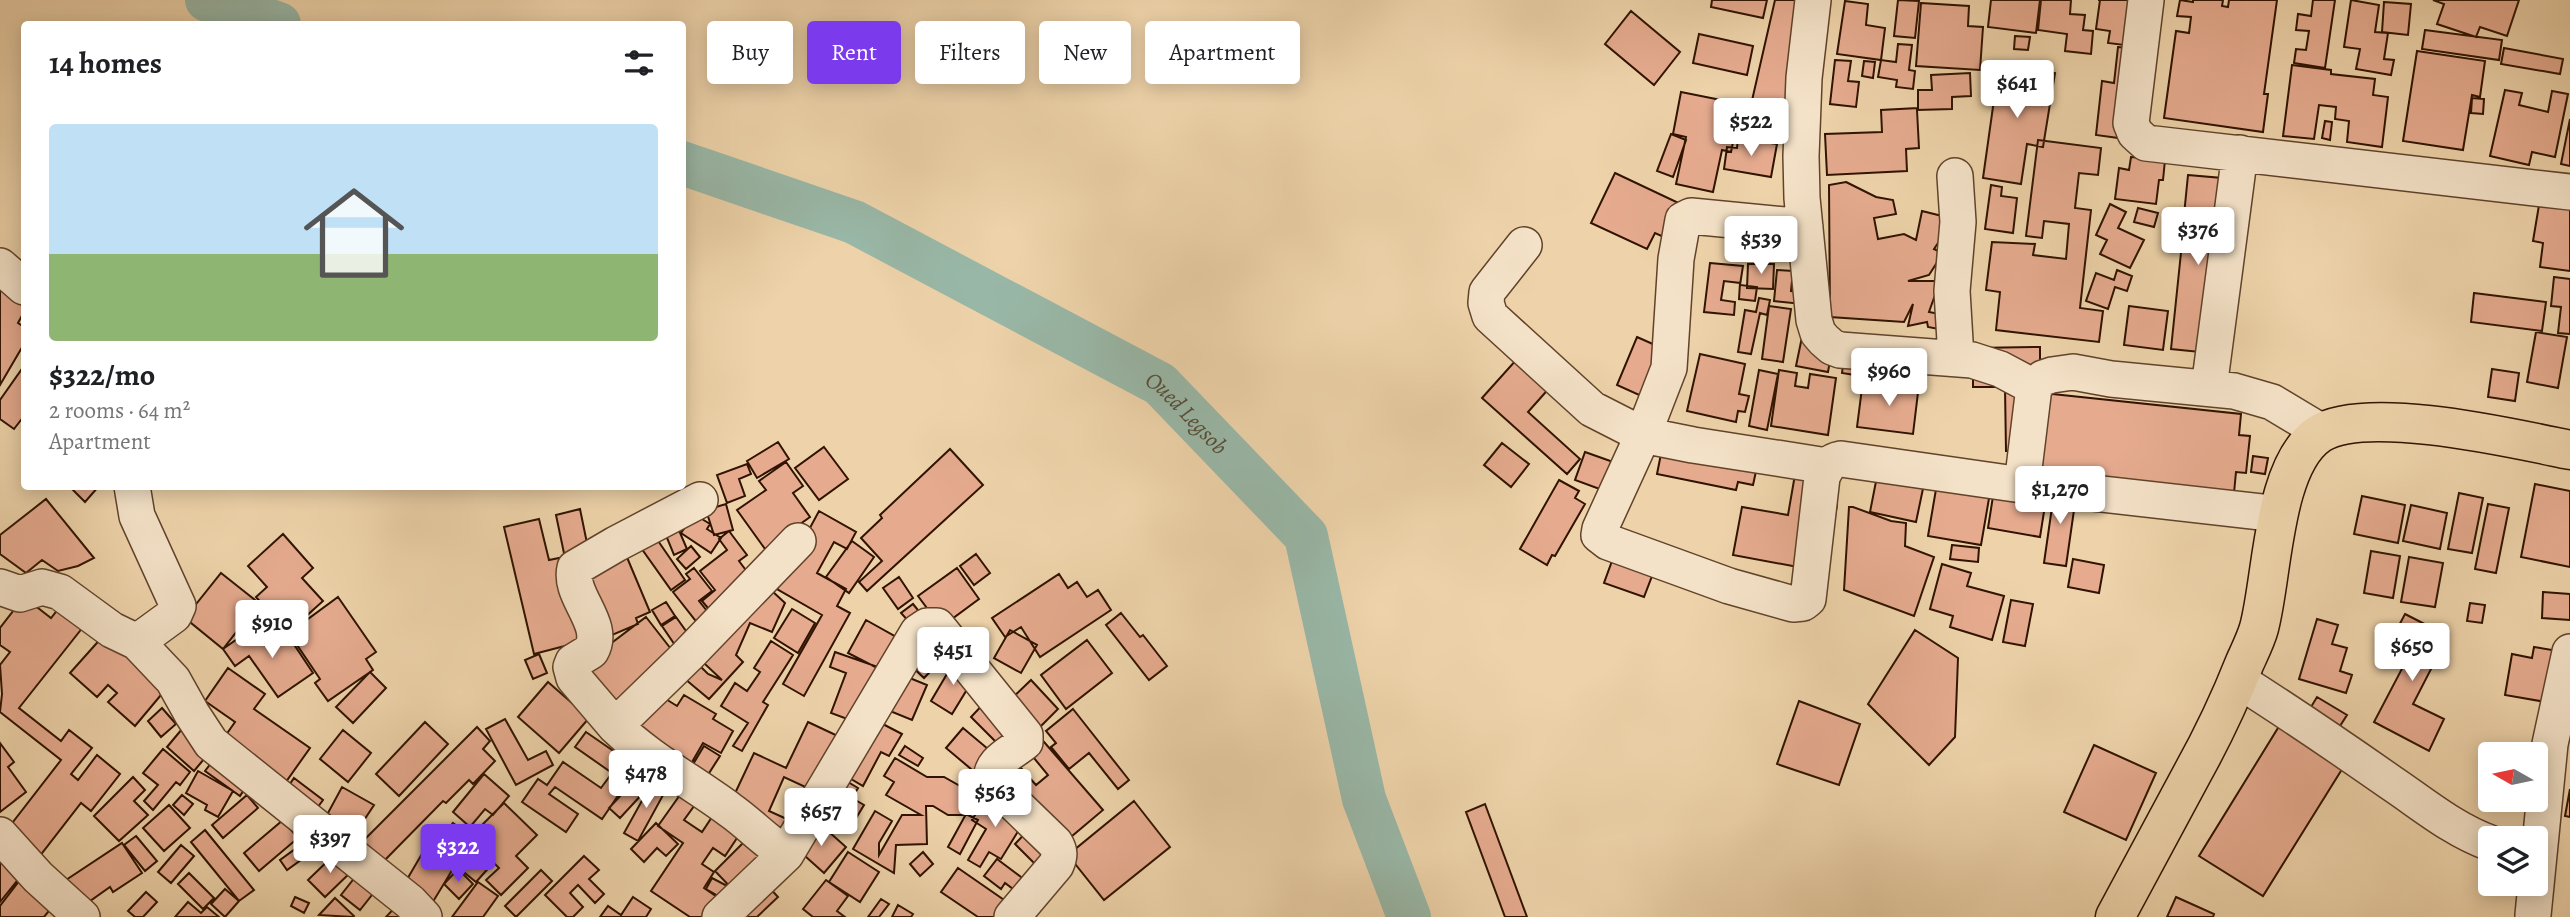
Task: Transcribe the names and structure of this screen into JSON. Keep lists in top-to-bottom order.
{
  "water": ["Oued Legsob"],
  "north": "left",
  "page": {
    "chip": [
      "Buy",
      "Rent",
      "Filters",
      "New",
      "Apartment"
    ],
    "heading": "14 homes",
    "price": [
      "$641",
      "$522",
      "$376",
      "$539",
      "$960",
      "$1,270",
      "$910",
      "$650",
      "$451",
      "$478",
      "$563",
      "$657",
      "$397",
      "$322"
    ],
    "list": [
      {
        "name": "$322/mo",
        "note": "2 rooms · 64 m² · Apartment"
      }
    ]
  }
}
